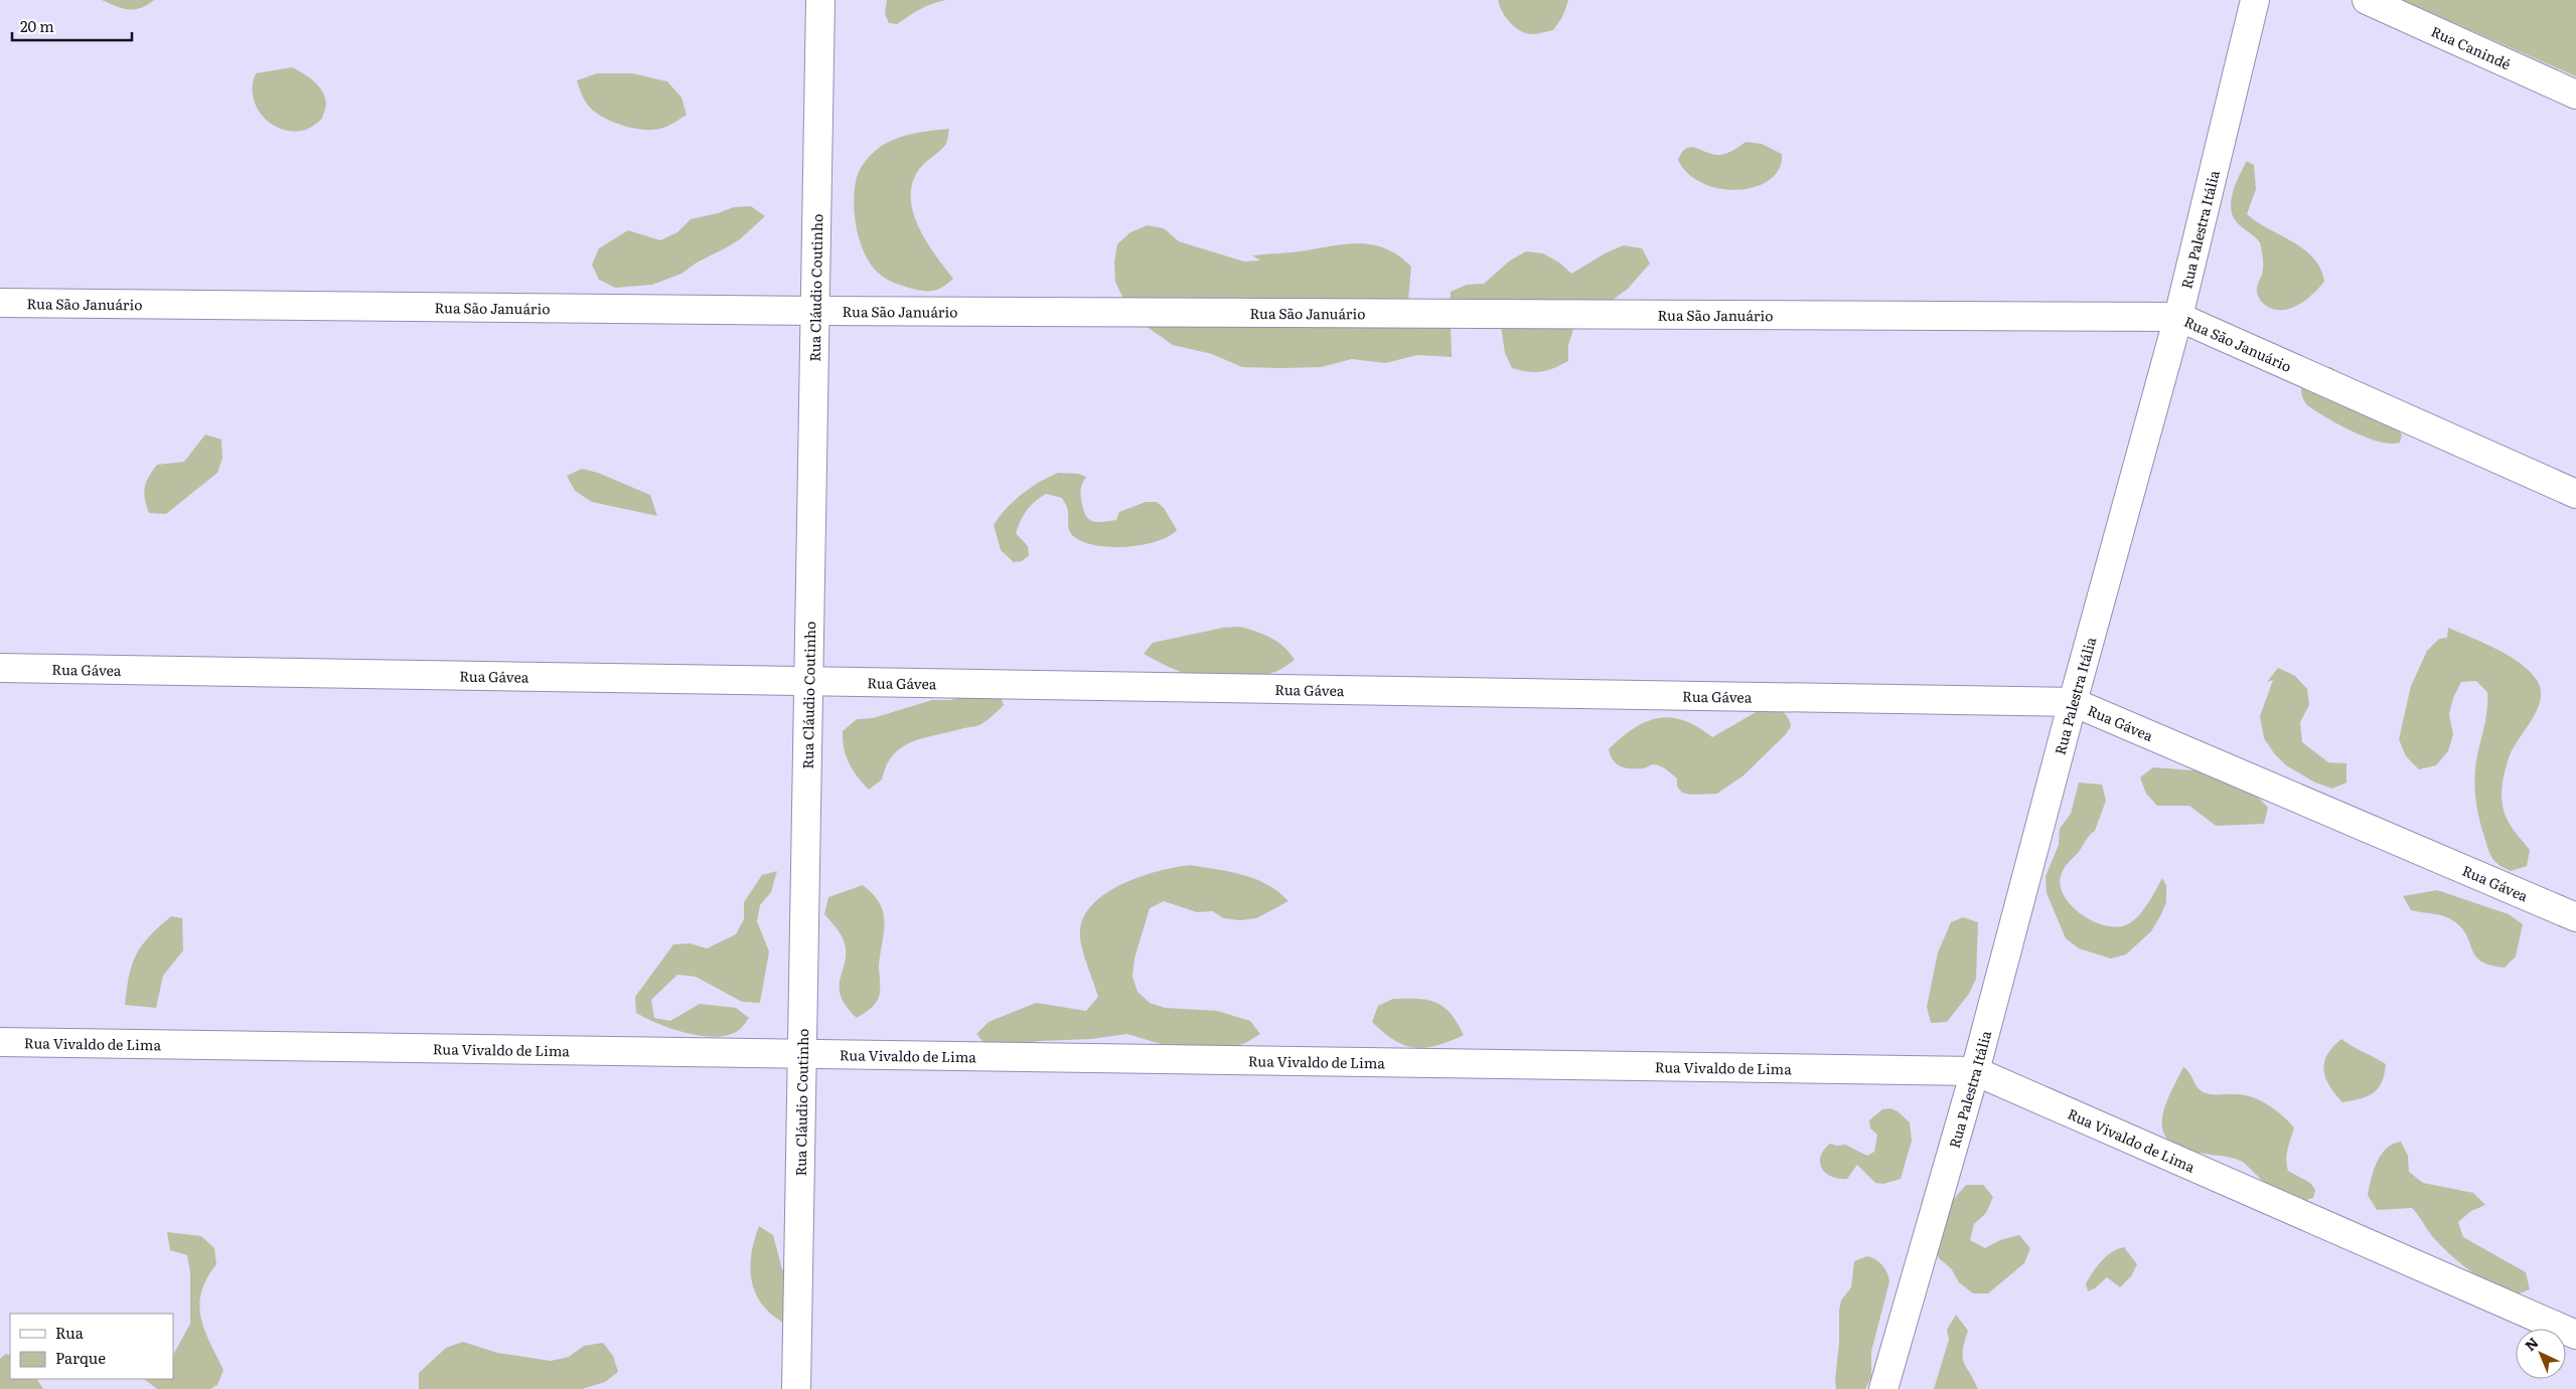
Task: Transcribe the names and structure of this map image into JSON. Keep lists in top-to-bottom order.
{
  "streets": {
    "street": [
      "Rua Canindé",
      "Rua Palestra Itália",
      "Rua Cláudio Coutinho",
      "Rua São Januário",
      "Rua Gávea",
      "Rua Vivaldo de Lima"
    ]
  },
  "crossings": [
    ["Rua Palestra Itália", "Rua São Januário"],
    ["Rua Palestra Itália", "Rua Gávea"],
    ["Rua Palestra Itália", "Rua Vivaldo de Lima"],
    ["Rua Cláudio Coutinho", "Rua São Januário"],
    ["Rua Cláudio Coutinho", "Rua Gávea"],
    ["Rua Cláudio Coutinho", "Rua Vivaldo de Lima"]
  ],
  "legend": ["Rua", "Parque"],
  "scale_bar": "20 m",
  "north": "top left"
}
